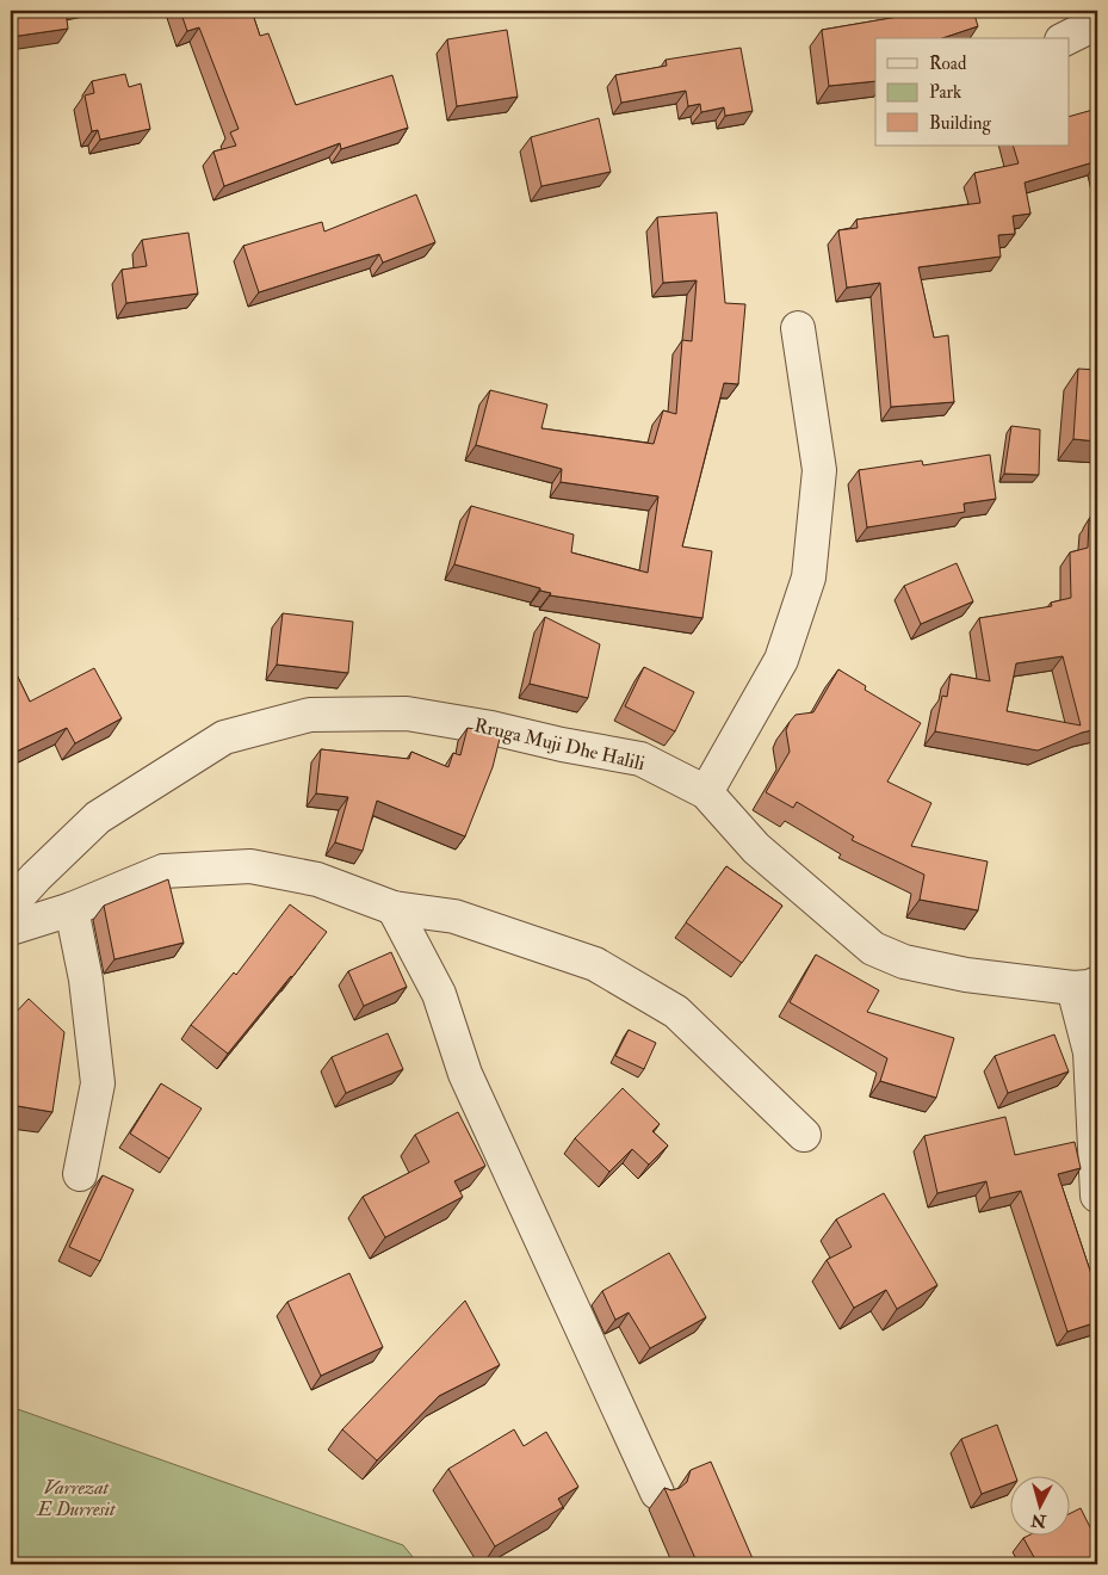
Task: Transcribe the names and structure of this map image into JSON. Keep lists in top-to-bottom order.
{
  "streets": {
    "street": ["Rruga Muji Dhe Halili"]
  },
  "parks": ["Varrezat E Durresit"],
  "legend": ["Road", "Park", "Building"],
  "north": "bottom"
}
